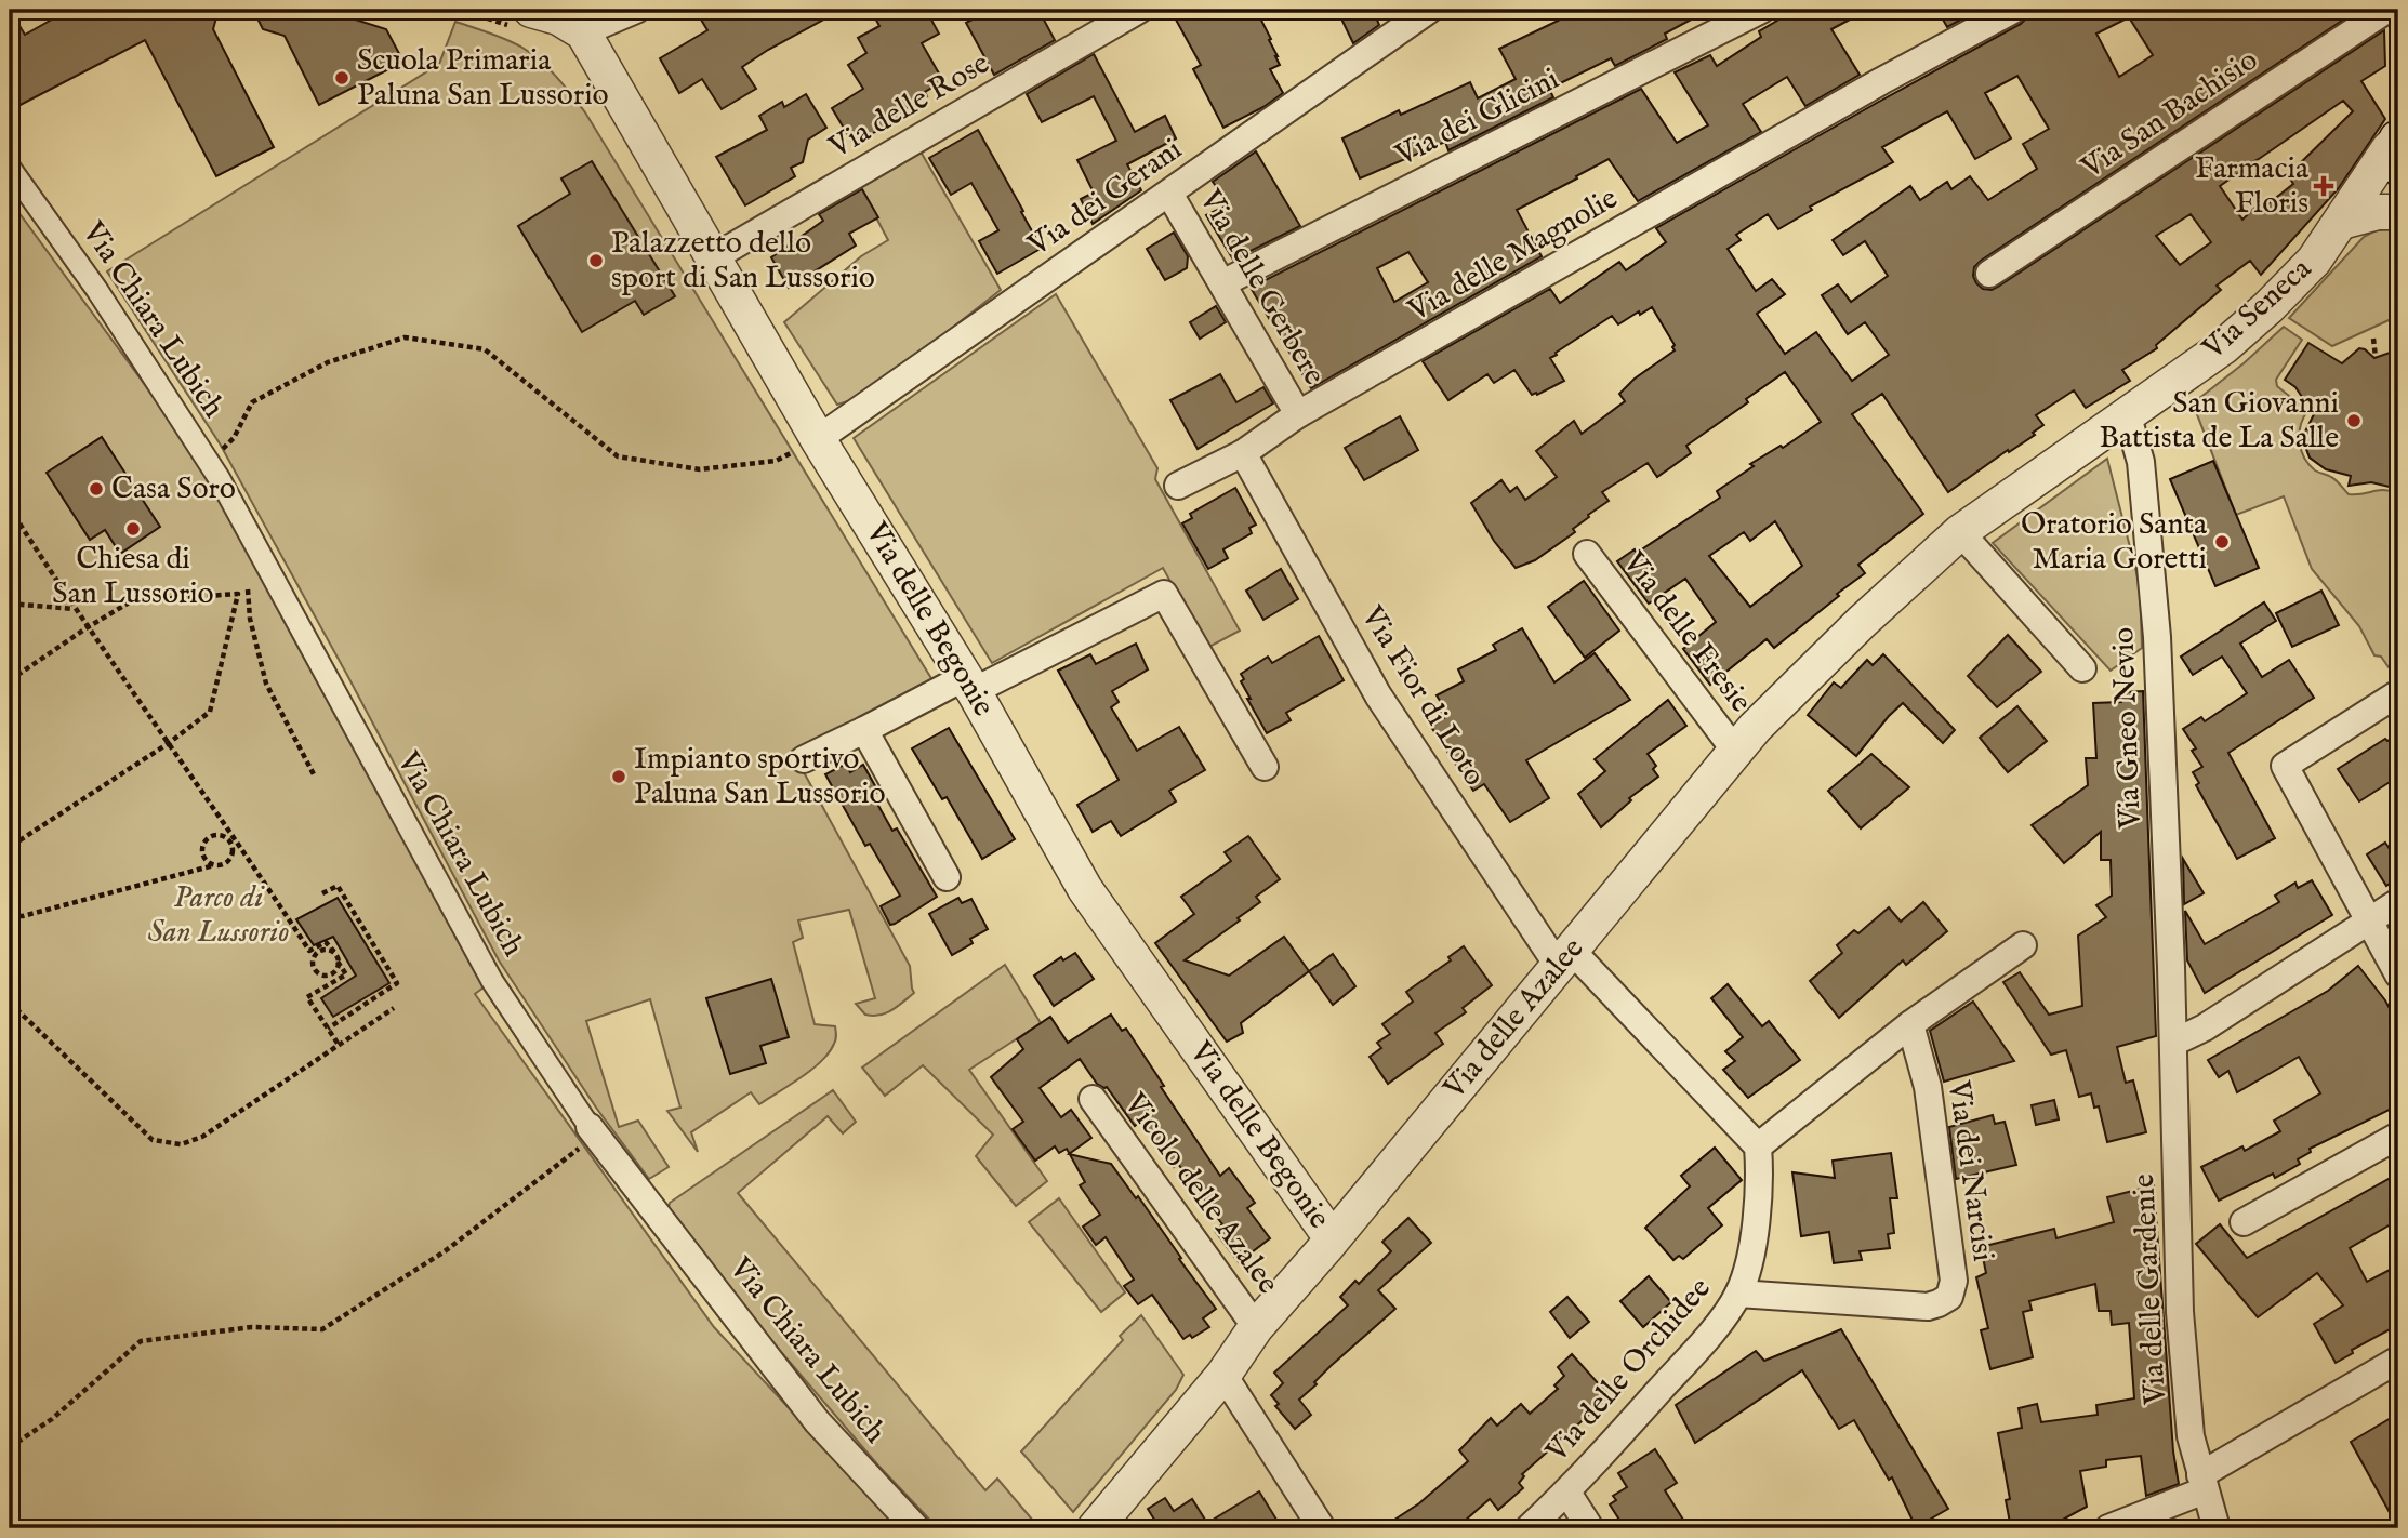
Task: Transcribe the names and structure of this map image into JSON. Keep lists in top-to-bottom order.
{
  "streets": {
    "street": [
      "Via delle Rose",
      "Via San Bachisio",
      "Via dei Glicini",
      "Via dei Gerani",
      "Via delle Magnolie",
      "Via delle Gerbere",
      "Via Seneca",
      "Via Chiara Lubich",
      "Via delle Begonie",
      "Via delle Fresie",
      "Via Fior di Loto",
      "Via Gneo Nevio",
      "Via delle Azalee",
      "Via dei Narcisi",
      "Vicolo delle Azalee",
      "Via delle Gardenie",
      "Via delle Orchidee"
    ]
  },
  "crossings": [
    ["Via delle Rose", "Via delle Begonie"],
    ["Via dei Glicini", "Via delle Gerbere"],
    ["Via dei Gerani", "Via delle Gerbere"],
    ["Via dei Gerani", "Via delle Begonie"],
    ["Via delle Magnolie", "Via delle Gerbere"],
    ["Via delle Magnolie", "Via Fior di Loto"],
    ["Via Seneca", "Via Gneo Nevio"],
    ["Via Seneca", "Via delle Azalee"],
    ["Via delle Begonie", "Via delle Azalee"],
    ["Via delle Fresie", "Via delle Azalee"],
    ["Via Fior di Loto", "Via delle Azalee"],
    ["Via Gneo Nevio", "Via delle Azalee"],
    ["Via Gneo Nevio", "Via delle Gardenie"],
    ["Via delle Azalee", "Vicolo delle Azalee"],
    ["Via dei Narcisi", "Via delle Orchidee"]
  ],
  "parks": ["Parco di San Lussorio"],
  "places": {
    "other": [
      "Scuola Primaria Paluna San Lussorio",
      "Palazzetto dello sport di San Lussorio",
      "San Giovanni Battista de La Salle",
      "Casa Soro",
      "Chiesa di San Lussorio",
      "Oratorio Santa Maria Goretti",
      "Impianto sportivo Paluna San Lussorio"
    ],
    "health": ["Farmacia Floris"]
  }
}
